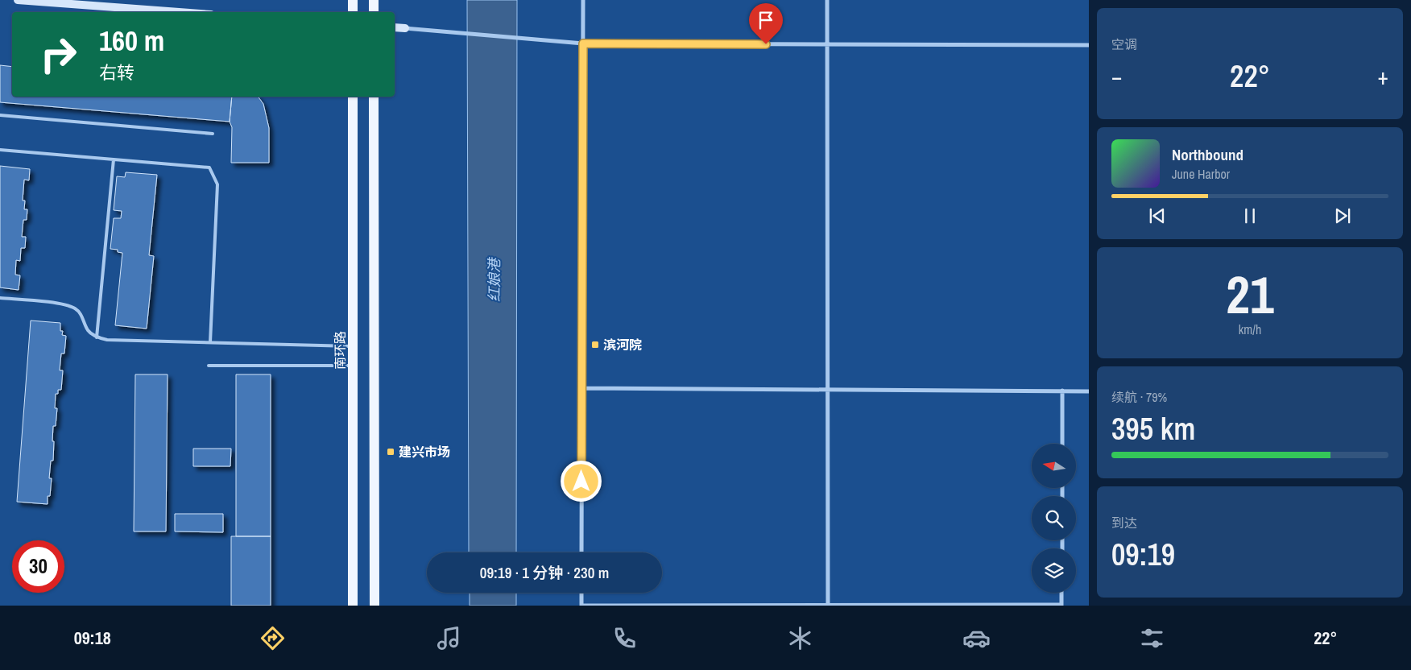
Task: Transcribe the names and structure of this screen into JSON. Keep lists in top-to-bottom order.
{
  "streets": {
    "main road": ["南环路"]
  },
  "water": ["红娘港"],
  "places": {
    "transit": ["滨河院", "建兴市场"]
  },
  "north": "left",
  "page": {
    "tile": [
      "空调",
      ["21", "km/h"],
      ["续航 · 79%", "395 km"],
      ["到达", "09:19"]
    ],
    "turn": ["160 m", "右转"],
    "heat": ["−", "22°", "+"],
    "song": ["Northbound", "June Harbor"],
    "limit": "30",
    "trip": "09:19 · 1 分钟 · 230 m",
    "tabs": ["09:18", "22°"]
  }
}
